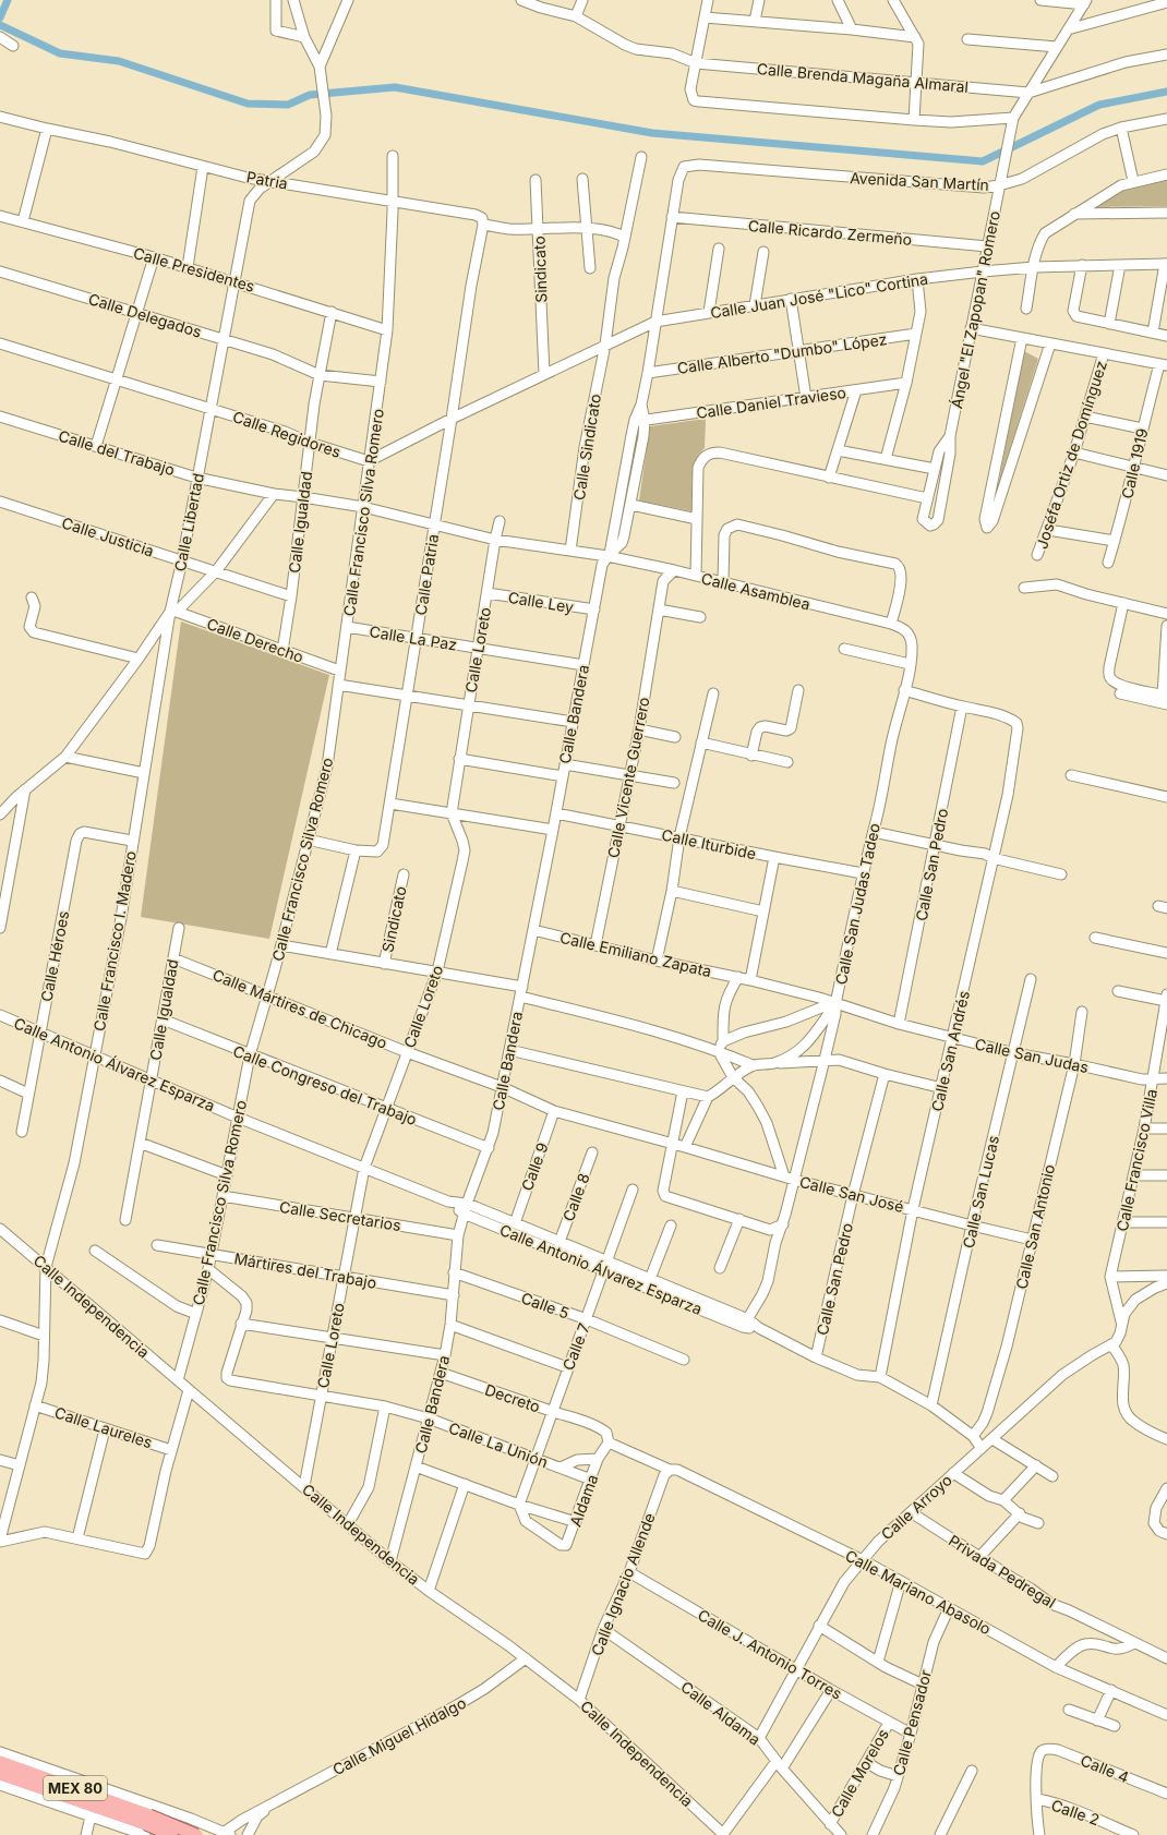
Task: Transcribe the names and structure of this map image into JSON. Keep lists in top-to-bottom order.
{
  "streets": {
    "main road": ["MEX 80"],
    "street": [
      "Calle Brenda Magaña Almaral",
      "Patria",
      "Avenida San Martín",
      "Calle Ricardo Zermeño",
      "Calle Presidentes",
      "Sindicato",
      "Calle Juan José \"Lico\" Cortina",
      "Ángel \"El Zapopan\" Romero",
      "Calle Delegados",
      "Calle Alberto \"Dumbo\" López",
      "Calle Daniel Travieso",
      "Calle Regidores",
      "Calle Sindicato",
      "Calle del Trabajo",
      "Joséfa Ortiz de Domínguez",
      "Calle 1919",
      "Calle Francisco Silva Romero",
      "Calle Libertad",
      "Calle Igualdad",
      "Calle Justicia",
      "Calle Patria",
      "Calle Asamblea",
      "Calle Ley",
      "Calle La Paz",
      "Calle Derecho",
      "Calle Loreto",
      "Calle Bandera",
      "Calle Vicente Guerrero",
      "Calle Iturbide",
      "Calle San Pedro",
      "Calle San Judas Tadeo",
      "Calle Francisco I. Madero",
      "Calle Emiliano Zapata",
      "Calle Héroes",
      "Calle Mártires de Chicago",
      "Calle San Andrés",
      "Calle San Judas",
      "Calle Antonio Álvarez Esparza",
      "Calle Congreso del Trabajo",
      "Calle Francisco Villa",
      "Calle 9",
      "Calle San Lucas",
      "Calle San José",
      "Calle 8",
      "Calle Secretarios",
      "Calle San Antonio",
      "Mártires del Trabajo",
      "Calle 5",
      "Calle Independencia",
      "Calle 7",
      "Decreto",
      "Calle Laureles",
      "Calle La Unión",
      "Aldama",
      "Calle Arroyo",
      "Privada Pedregal",
      "Calle Ignacio Allende",
      "Calle Mariano Abasolo",
      "Calle J. Antonio Torres",
      "Calle Aldama",
      "Calle Pensador",
      "Calle Miguel Hidalgo",
      "Calle 4",
      "Calle Morelos",
      "Calle 2"
    ]
  },
  "crossings": [
    ["Calle Brenda Magaña Almaral", "Ángel \"El Zapopan\" Romero"],
    ["Patria", "Calle Francisco Silva Romero"],
    ["Patria", "Calle Libertad"],
    ["Patria", "Calle Patria"],
    ["Avenida San Martín", "Calle Ricardo Zermeño"],
    ["Avenida San Martín", "Ángel \"El Zapopan\" Romero"],
    ["Calle Ricardo Zermeño", "Ángel \"El Zapopan\" Romero"],
    ["Calle Presidentes", "Calle Francisco Silva Romero"],
    ["Calle Presidentes", "Calle Libertad"],
    ["Calle Presidentes", "Calle Igualdad"],
    ["Sindicato", "Calle Sindicato"],
    ["Calle Juan José \"Lico\" Cortina", "Ángel \"El Zapopan\" Romero"],
    ["Calle Delegados", "Calle Libertad"],
    ["Calle Delegados", "Calle Igualdad"],
    ["Calle Regidores", "Calle Francisco Silva Romero"],
    ["Calle Regidores", "Calle Libertad"],
    ["Calle Regidores", "Calle Igualdad"],
    ["Calle Sindicato", "Calle Asamblea"],
    ["Calle del Trabajo", "Calle Francisco Silva Romero"],
    ["Calle del Trabajo", "Calle Libertad"],
    ["Calle del Trabajo", "Calle Igualdad"],
    ["Calle del Trabajo", "Calle Asamblea"],
    ["Calle Francisco Silva Romero", "Calle Patria"],
    ["Calle Francisco Silva Romero", "Calle Asamblea"],
    ["Calle Francisco Silva Romero", "Calle La Paz"],
    ["Calle Francisco Silva Romero", "Calle Derecho"],
    ["Calle Francisco Silva Romero", "Calle Mártires de Chicago"],
    ["Calle Francisco Silva Romero", "Calle Antonio Álvarez Esparza"],
    ["Calle Francisco Silva Romero", "Calle Congreso del Trabajo"],
    ["Calle Francisco Silva Romero", "Calle Secretarios"],
    ["Calle Francisco Silva Romero", "Mártires del Trabajo"],
    ["Calle Francisco Silva Romero", "Calle Independencia"],
    ["Calle Libertad", "Calle Justicia"],
    ["Calle Libertad", "Calle Derecho"],
    ["Calle Libertad", "Calle Francisco I. Madero"],
    ["Calle Igualdad", "Calle Justicia"],
    ["Calle Igualdad", "Calle Derecho"],
    ["Calle Igualdad", "Calle Mártires de Chicago"],
    ["Calle Igualdad", "Calle Antonio Álvarez Esparza"],
    ["Calle Igualdad", "Calle Congreso del Trabajo"],
    ["Calle Patria", "Calle Asamblea"],
    ["Calle Patria", "Calle La Paz"],
    ["Calle Asamblea", "Calle Loreto"],
    ["Calle Asamblea", "Calle Bandera"],
    ["Calle Asamblea", "Calle Vicente Guerrero"],
    ["Calle Asamblea", "Calle San Judas Tadeo"],
    ["Calle Ley", "Calle Loreto"],
    ["Calle Ley", "Calle Bandera"],
    ["Calle La Paz", "Calle Loreto"],
    ["Calle La Paz", "Calle Bandera"],
    ["Calle Derecho", "Calle Francisco I. Madero"],
    ["Calle Loreto", "Calle Mártires de Chicago"],
    ["Calle Loreto", "Calle Antonio Álvarez Esparza"],
    ["Calle Loreto", "Calle Congreso del Trabajo"],
    ["Calle Loreto", "Calle Secretarios"],
    ["Calle Loreto", "Mártires del Trabajo"],
    ["Calle Loreto", "Calle Independencia"],
    ["Calle Loreto", "Calle La Unión"],
    ["Calle Bandera", "Calle Iturbide"],
    ["Calle Bandera", "Calle Emiliano Zapata"],
    ["Calle Bandera", "Calle Mártires de Chicago"],
    ["Calle Bandera", "Calle Antonio Álvarez Esparza"],
    ["Calle Bandera", "Calle Congreso del Trabajo"],
    ["Calle Bandera", "Calle Secretarios"],
    ["Calle Bandera", "Mártires del Trabajo"],
    ["Calle Bandera", "Calle 5"],
    ["Calle Bandera", "Calle Independencia"],
    ["Calle Bandera", "Decreto"],
    ["Calle Bandera", "Calle La Unión"],
    ["Calle Vicente Guerrero", "Calle Iturbide"],
    ["Calle Vicente Guerrero", "Calle Emiliano Zapata"],
    ["Calle Iturbide", "Calle San Judas Tadeo"],
    ["Calle San Pedro", "Calle San Andrés"],
    ["Calle San Pedro", "Calle San Judas"],
    ["Calle San Pedro", "Calle Antonio Álvarez Esparza"],
    ["Calle San Pedro", "Calle San José"],
    ["Calle San Judas Tadeo", "Calle San Judas"],
    ["Calle San Judas Tadeo", "Calle Antonio Álvarez Esparza"],
    ["Calle San Judas Tadeo", "Calle San José"],
    ["Calle Francisco I. Madero", "Calle Héroes"],
    ["Calle Francisco I. Madero", "Calle Antonio Álvarez Esparza"],
    ["Calle Francisco I. Madero", "Calle Independencia"],
    ["Calle Francisco I. Madero", "Calle Laureles"],
    ["Calle Emiliano Zapata", "Calle San Judas"],
    ["Calle Héroes", "Calle Antonio Álvarez Esparza"],
    ["Calle Mártires de Chicago", "Calle 9"],
    ["Calle Mártires de Chicago", "Calle San José"],
    ["Calle San Andrés", "Calle San Judas"],
    ["Calle San Andrés", "Calle Antonio Álvarez Esparza"],
    ["Calle San Andrés", "Calle San José"],
    ["Calle San Judas", "Calle Francisco Villa"],
    ["Calle San Judas", "Calle San Lucas"],
    ["Calle San Judas", "Calle San Antonio"],
    ["Calle Antonio Álvarez Esparza", "Calle 9"],
    ["Calle Antonio Álvarez Esparza", "Calle 8"],
    ["Calle Antonio Álvarez Esparza", "Calle 7"],
    ["Calle San Lucas", "Calle San José"],
    ["Calle San José", "Calle San Antonio"],
    ["Calle 5", "Calle 7"],
    ["Calle Independencia", "Calle Ignacio Allende"],
    ["Calle Independencia", "Calle Miguel Hidalgo"],
    ["Calle 7", "Decreto"],
    ["Calle 7", "Calle La Unión"],
    ["Calle 7", "Aldama"],
    ["Decreto", "Aldama"],
    ["Decreto", "Calle Mariano Abasolo"],
    ["Calle La Unión", "Aldama"],
    ["Aldama", "Calle Mariano Abasolo"],
    ["Calle Arroyo", "Privada Pedregal"],
    ["Calle Arroyo", "Calle Mariano Abasolo"],
    ["Calle Arroyo", "Calle J. Antonio Torres"],
    ["Calle Arroyo", "Calle Aldama"],
    ["Calle Ignacio Allende", "Calle Mariano Abasolo"],
    ["Calle Ignacio Allende", "Calle J. Antonio Torres"],
    ["Calle Ignacio Allende", "Calle Aldama"],
    ["Calle Mariano Abasolo", "Calle Pensador"],
    ["Calle J. Antonio Torres", "Calle Pensador"],
    ["Calle J. Antonio Torres", "Calle Morelos"],
    ["Calle Aldama", "Calle Morelos"],
    ["Calle 4", "Calle 2"]
  ]
}
